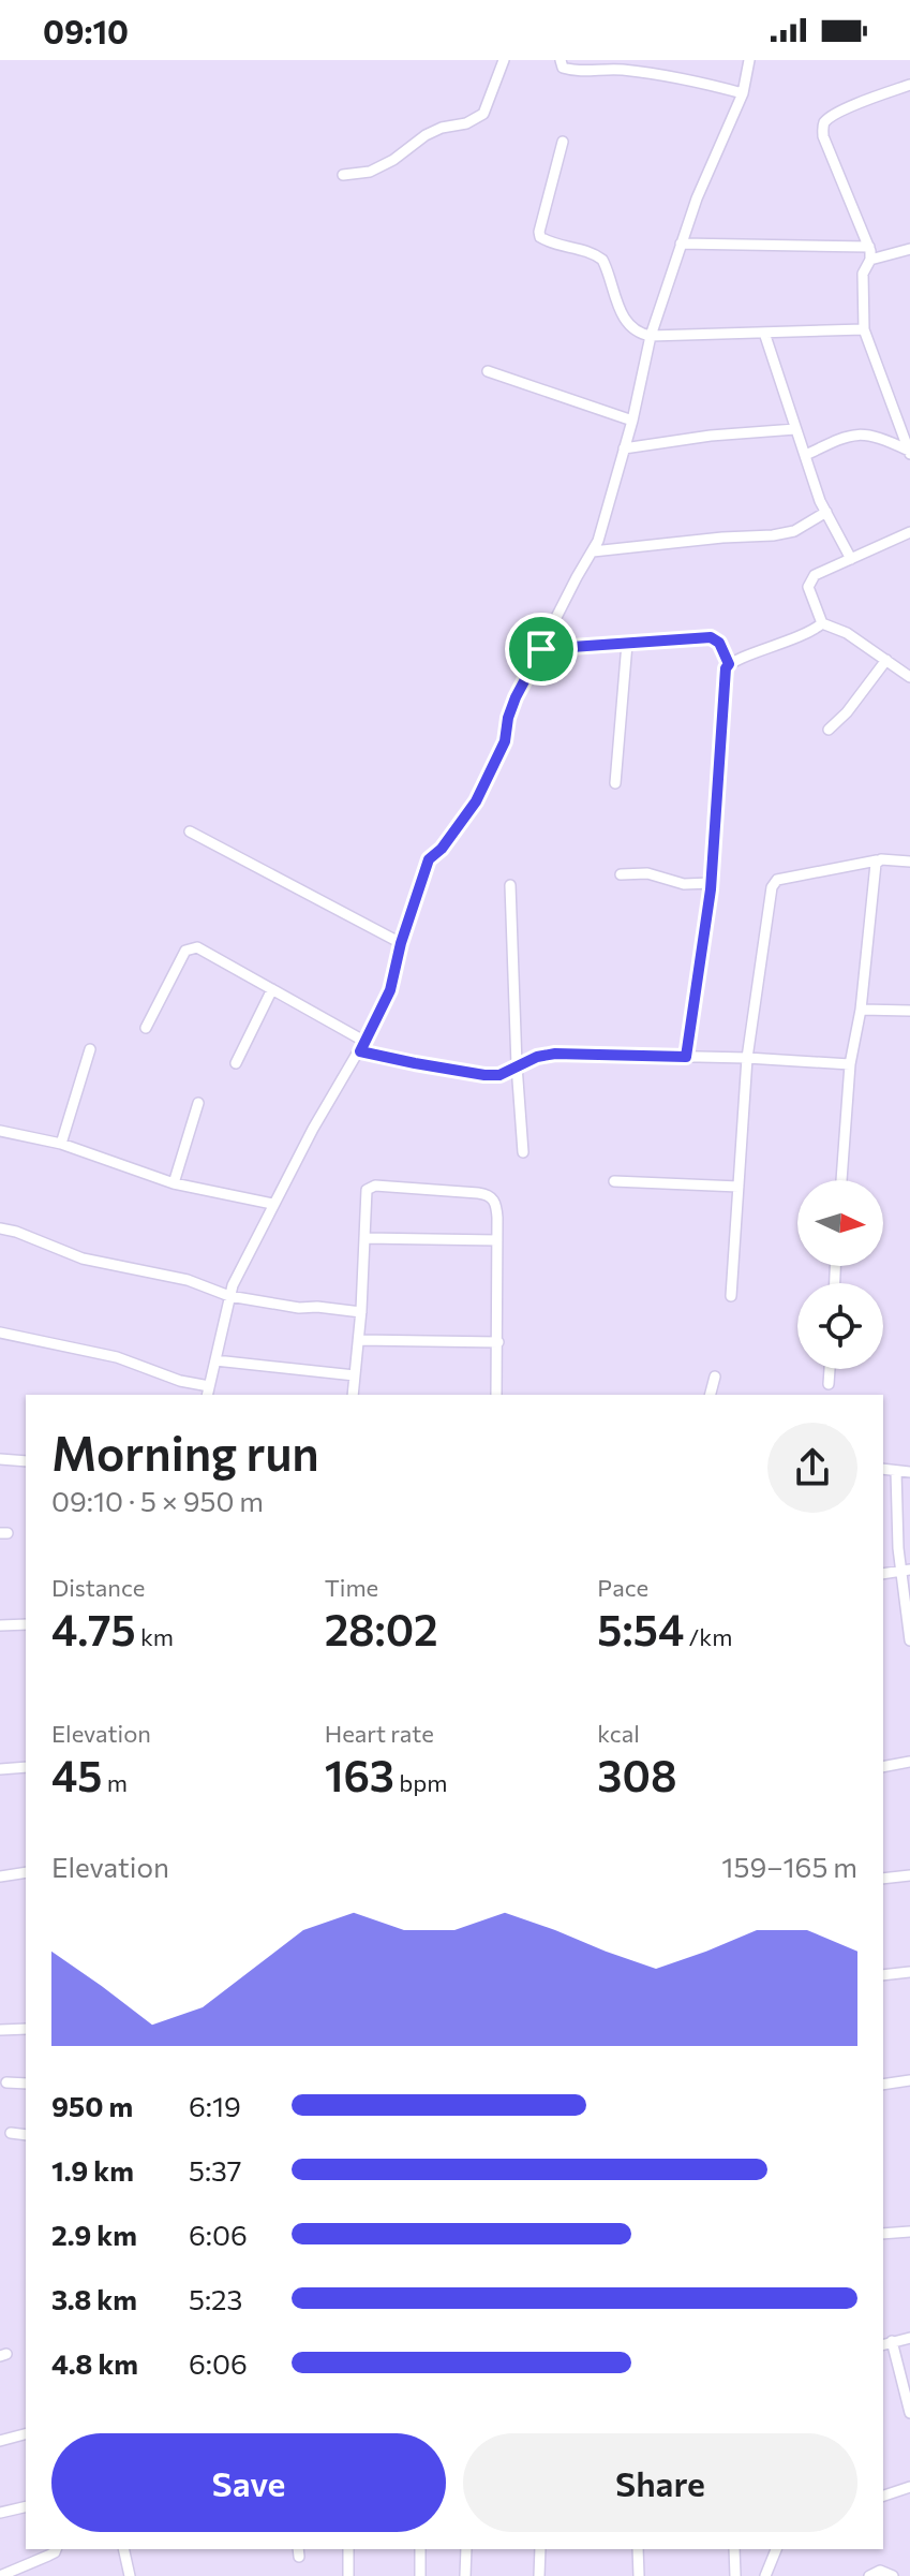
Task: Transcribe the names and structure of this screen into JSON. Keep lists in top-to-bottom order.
{
  "north": "right",
  "page": {
    "status": "09:10",
    "heading": ["Morning run", "09:10 · 5 × 950 m"],
    "stats": [
      ["Distance", "4.75 km"],
      ["Time", "28:02"],
      ["Pace", "5:54 /km"],
      ["Elevation", "45 m"],
      ["Heart rate", "163 bpm"],
      ["kcal", "308"]
    ],
    "chart": ["Elevation", "159–165 m"],
    "list": [
      {
        "name": "950 m",
        "note": "6:19"
      },
      {
        "name": "1.9 km",
        "note": "5:37"
      },
      {
        "name": "2.9 km",
        "note": "6:06"
      },
      {
        "name": "3.8 km",
        "note": "5:23"
      },
      {
        "name": "4.8 km",
        "note": "6:06"
      }
    ],
    "buttons": ["Save", "Share"]
  }
}
